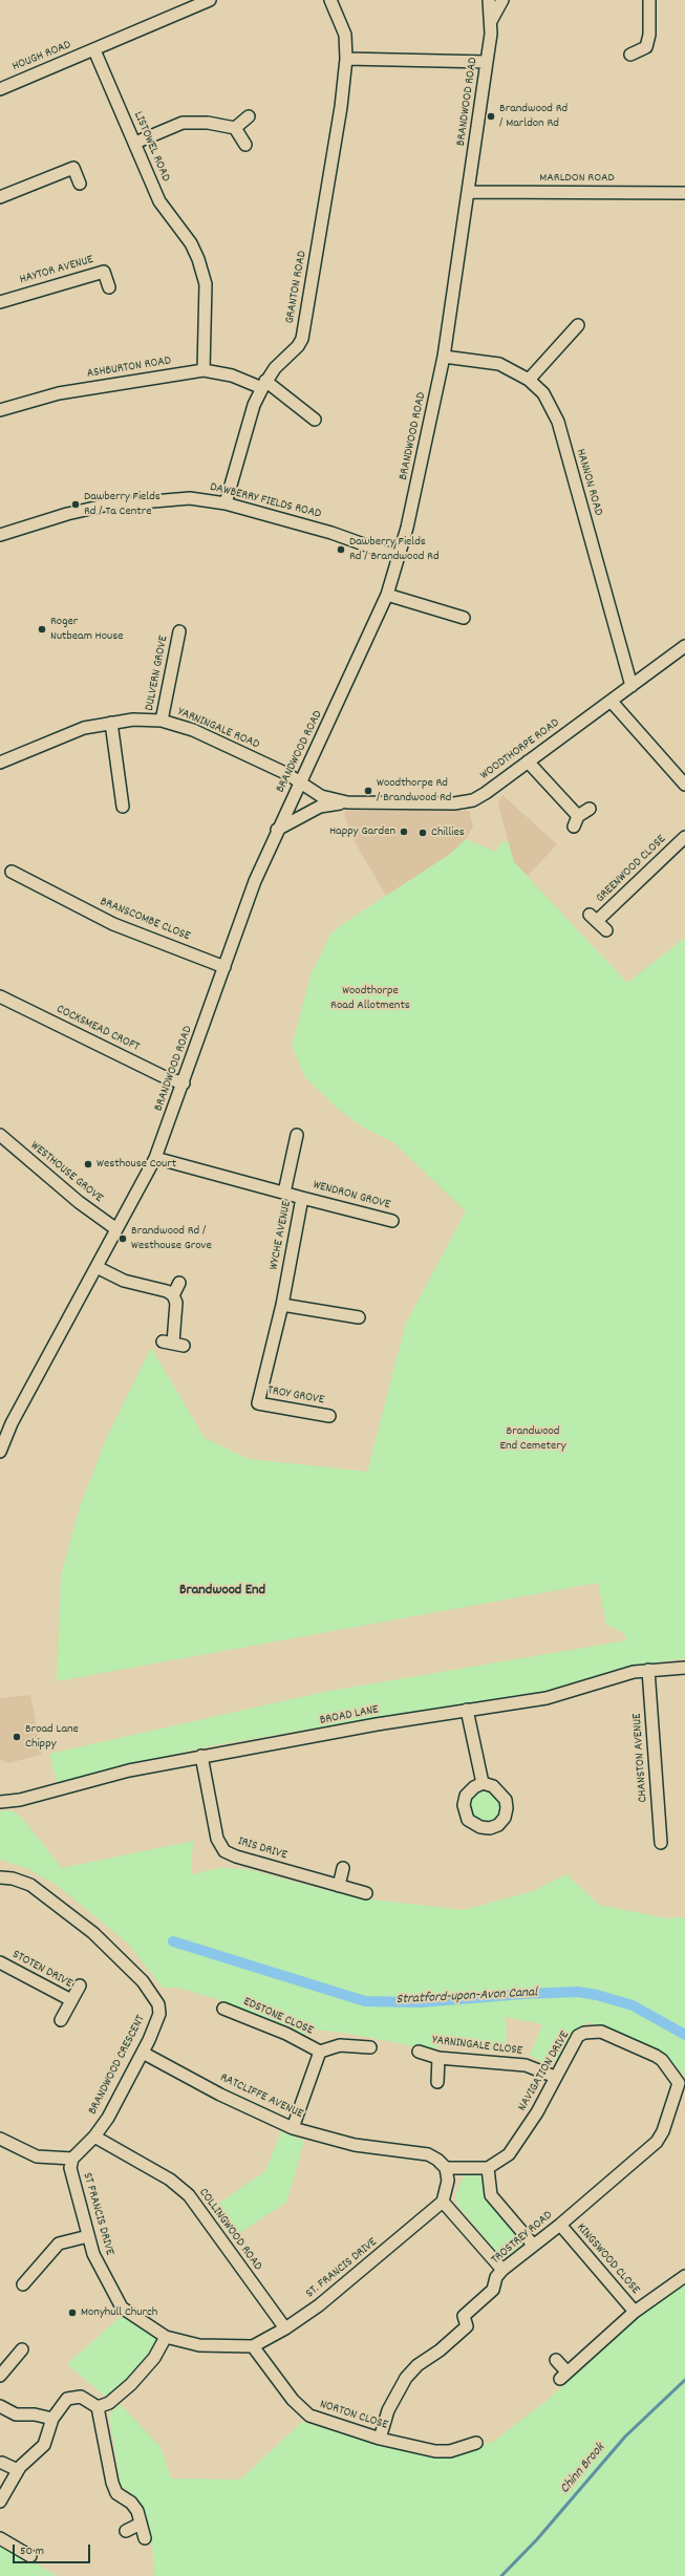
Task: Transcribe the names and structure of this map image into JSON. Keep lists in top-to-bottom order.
{
  "streets": {
    "street": [
      "HOUGH ROAD",
      "BRANDWOOD ROAD",
      "LISTOWEL ROAD",
      "MARLDON ROAD",
      "HAYTOR AVENUE",
      "GRANTON ROAD",
      "ASHBURTON ROAD",
      "HANNON ROAD",
      "DAWBERRY FIELDS ROAD",
      "DULVERN GROVE",
      "YARNINGALE ROAD",
      "WOODTHORPE ROAD",
      "GREENWOOD CLOSE",
      "BRANSCOMBE CLOSE",
      "COCKSMEAD CROFT",
      "WESTHOUSE GROVE",
      "WENDRON GROVE",
      "WYCHE AVENUE",
      "TROY GROVE",
      "BROAD LANE",
      "CHANSTON AVENUE",
      "IRIS DRIVE",
      "STOTEN DRIVE",
      "EDSTONE CLOSE",
      "YARNINGALE CLOSE",
      "BRANDWOOD CRESCENT",
      "NAVIGATION DRIVE",
      "RATCLIFFE AVENUE",
      "ST FRANCIS DRIVE",
      "COLLINGWOOD ROAD",
      "TROSTREY ROAD",
      "KINGSWOOD CLOSE",
      "ST. FRANCIS DRIVE",
      "NORTON CLOSE"
    ]
  },
  "crossings": [
    ["HOUGH ROAD", "LISTOWEL ROAD"],
    ["BRANDWOOD ROAD", "MARLDON ROAD"],
    ["BRANDWOOD ROAD", "HANNON ROAD"],
    ["BRANDWOOD ROAD", "DAWBERRY FIELDS ROAD"],
    ["BRANDWOOD ROAD", "YARNINGALE ROAD"],
    ["BRANDWOOD ROAD", "WOODTHORPE ROAD"],
    ["BRANDWOOD ROAD", "BRANSCOMBE CLOSE"],
    ["BRANDWOOD ROAD", "COCKSMEAD CROFT"],
    ["BRANDWOOD ROAD", "WESTHOUSE GROVE"],
    ["BRANDWOOD ROAD", "WYCHE AVENUE"],
    ["LISTOWEL ROAD", "ASHBURTON ROAD"],
    ["GRANTON ROAD", "ASHBURTON ROAD"],
    ["GRANTON ROAD", "DAWBERRY FIELDS ROAD"],
    ["HANNON ROAD", "WOODTHORPE ROAD"],
    ["DULVERN GROVE", "YARNINGALE ROAD"],
    ["YARNINGALE ROAD", "WOODTHORPE ROAD"],
    ["WENDRON GROVE", "WYCHE AVENUE"],
    ["WYCHE AVENUE", "TROY GROVE"],
    ["BROAD LANE", "CHANSTON AVENUE"],
    ["BROAD LANE", "IRIS DRIVE"],
    ["EDSTONE CLOSE", "RATCLIFFE AVENUE"],
    ["YARNINGALE CLOSE", "NAVIGATION DRIVE"],
    ["BRANDWOOD CRESCENT", "RATCLIFFE AVENUE"],
    ["BRANDWOOD CRESCENT", "ST FRANCIS DRIVE"],
    ["BRANDWOOD CRESCENT", "COLLINGWOOD ROAD"],
    ["NAVIGATION DRIVE", "TROSTREY ROAD"],
    ["ST FRANCIS DRIVE", "ST. FRANCIS DRIVE"],
    ["ST FRANCIS DRIVE", "NORTON CLOSE"],
    ["COLLINGWOOD ROAD", "ST. FRANCIS DRIVE"],
    ["TROSTREY ROAD", "KINGSWOOD CLOSE"],
    ["TROSTREY ROAD", "NORTON CLOSE"],
    ["ST. FRANCIS DRIVE", "NORTON CLOSE"]
  ],
  "districts": ["Brandwood End"],
  "water": ["Stratford-upon-Avon Canal", "Chinn Brook"],
  "parks": ["Woodthorpe Road Allotments", "Brandwood End Cemetery"],
  "places": [
    "Brandwood Rd / Marldon Rd",
    "Dawberry Fields Rd / Ta Centre",
    "Dawberry Fields Rd / Brandwood Rd",
    "Roger Nutbeam House",
    "Woodthorpe Rd / Brandwood Rd",
    "Happy Garden",
    "Chillies",
    "Westhouse Court",
    "Brandwood Rd / Westhouse Grove",
    "Broad Lane Chippy",
    "Monyhull Church"
  ],
  "scale_bar": "50 m"
}
